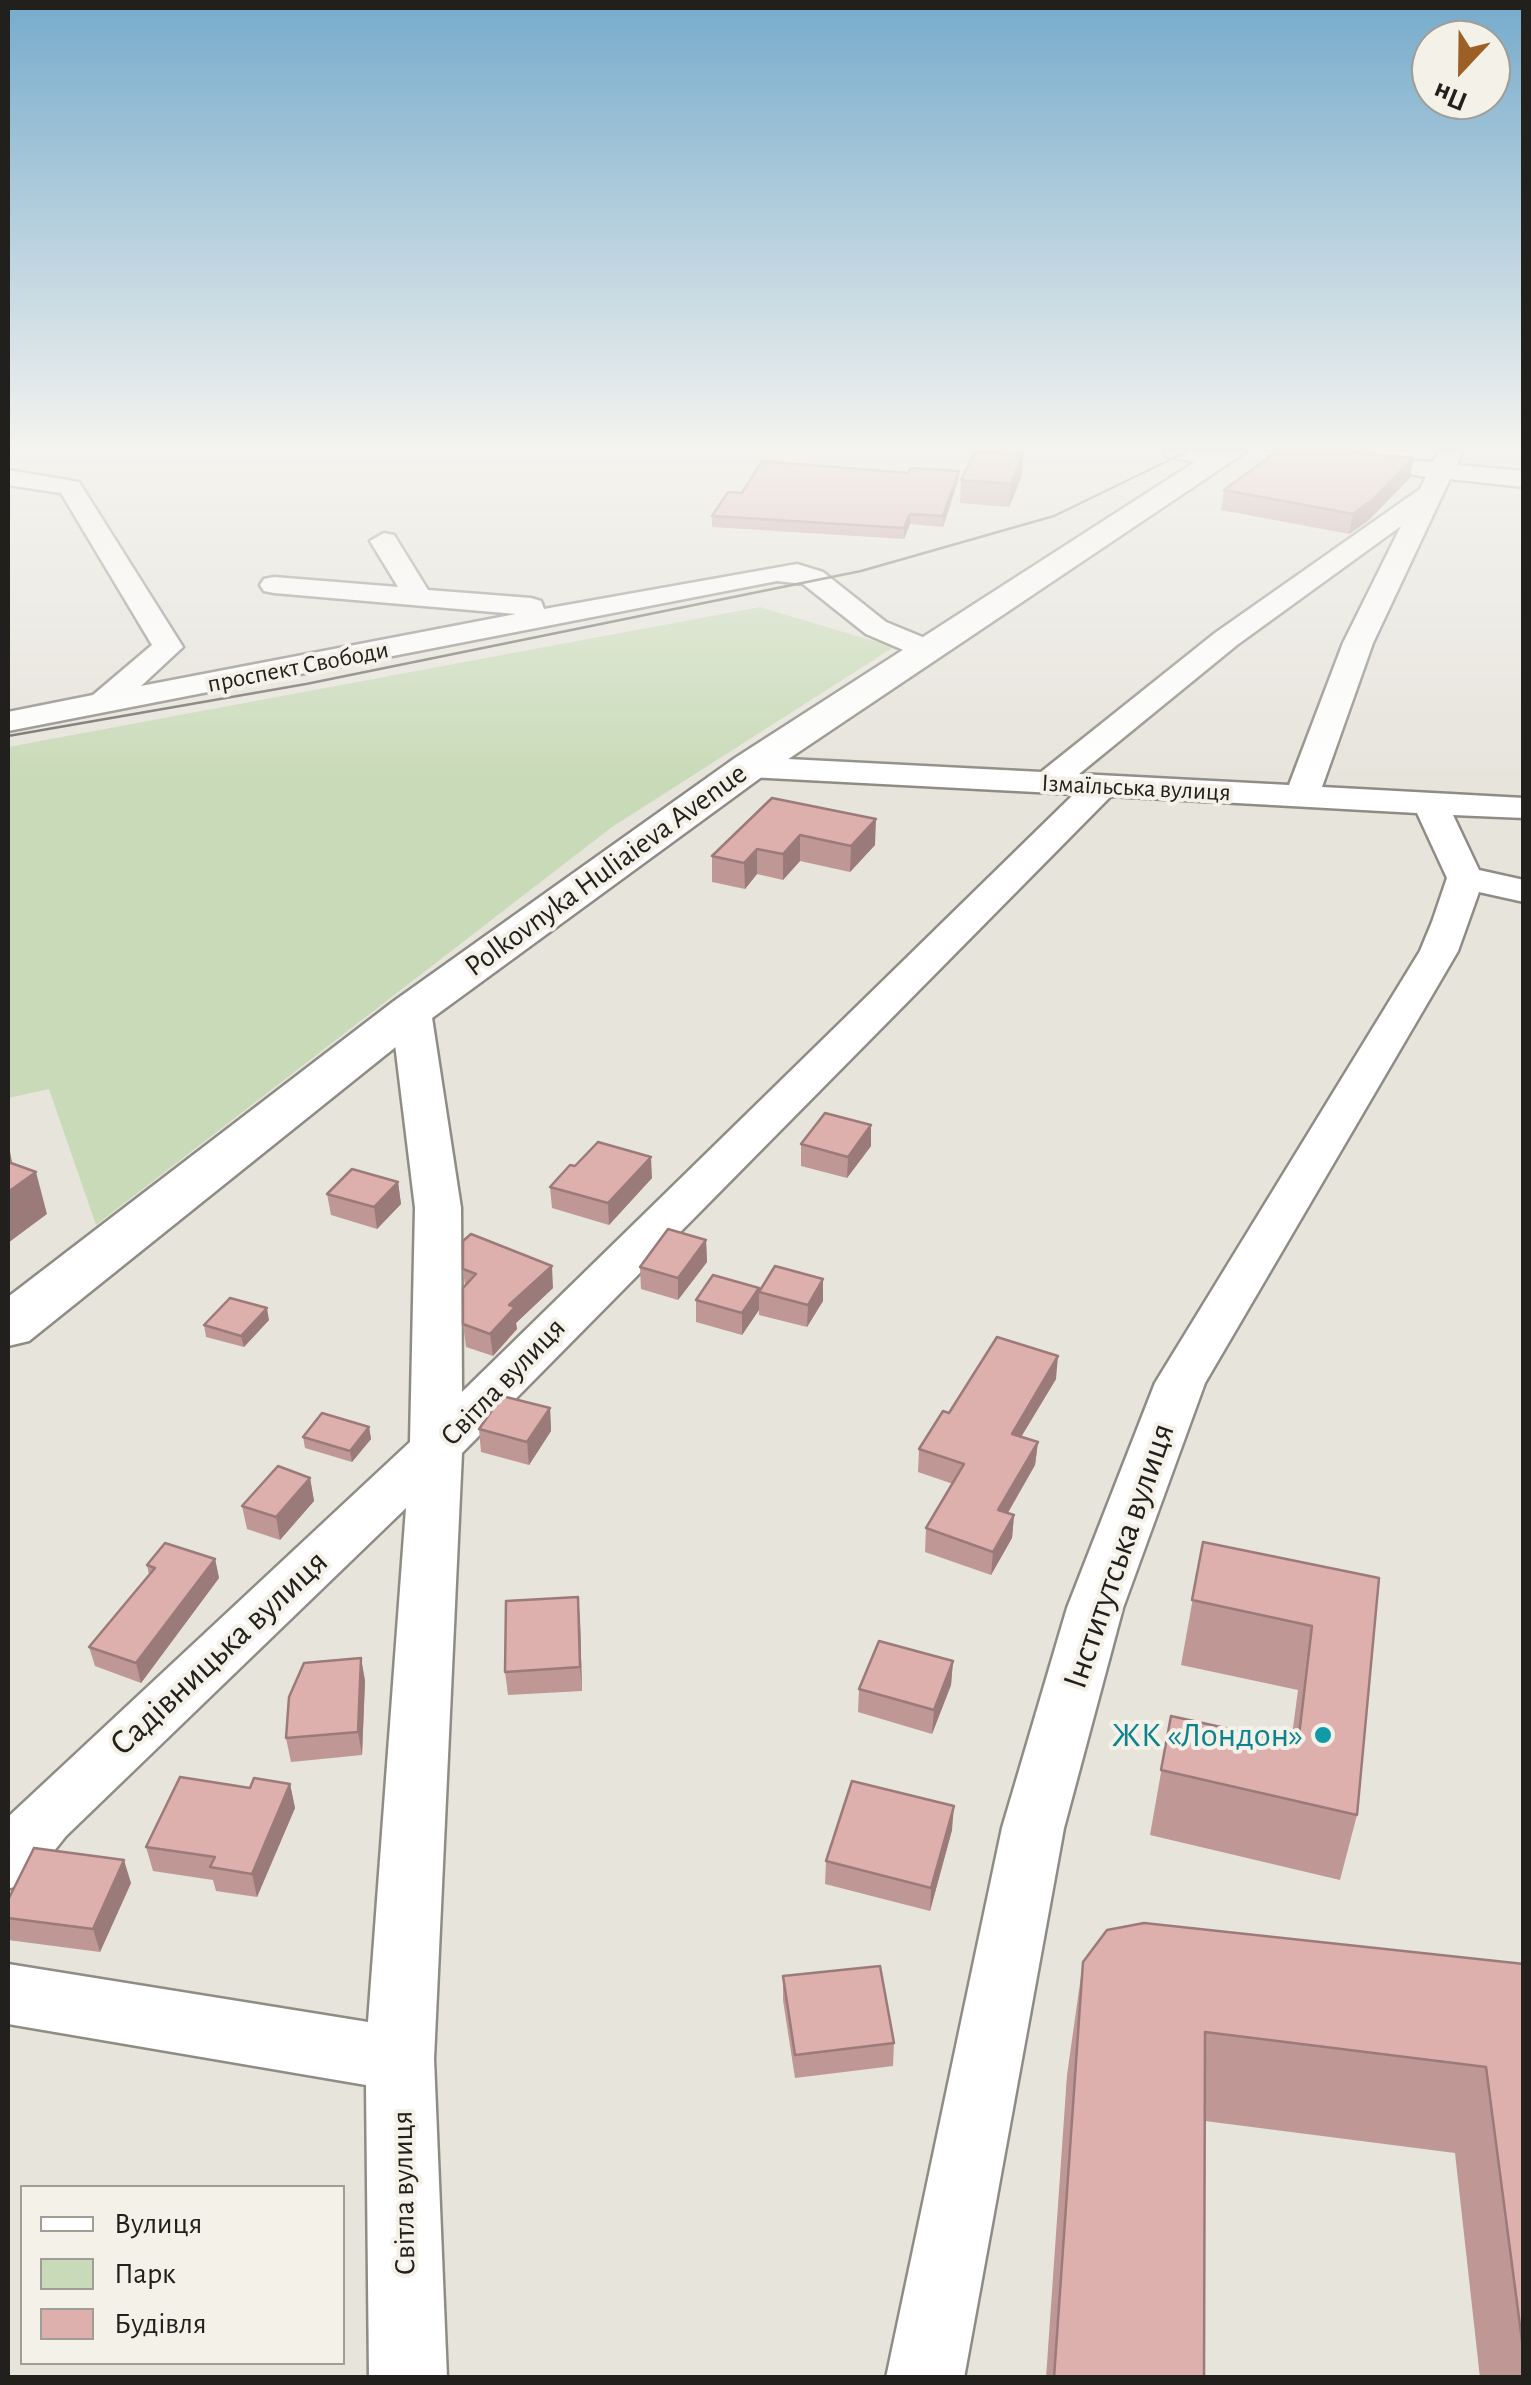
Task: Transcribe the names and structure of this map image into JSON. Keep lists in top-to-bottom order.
{
  "streets": {
    "main road": ["Polkovnyka Huliaieva Avenue"],
    "street": [
      "проспект Свободи",
      "Ізмаїльська вулиця",
      "Світла вулиця",
      "Інститутська вулиця",
      "Садівницька вулиця"
    ]
  },
  "crossings": [
    ["проспект Свободи", "Polkovnyka Huliaieva Avenue"],
    ["Ізмаїльська вулиця", "Polkovnyka Huliaieva Avenue"],
    ["Ізмаїльська вулиця", "Світла вулиця"],
    ["Світла вулиця", "Садівницька вулиця"]
  ],
  "places": ["ЖК «Лондон»"],
  "legend": ["Вулиця", "Парк", "Будівля"],
  "north": "bottom"
}
